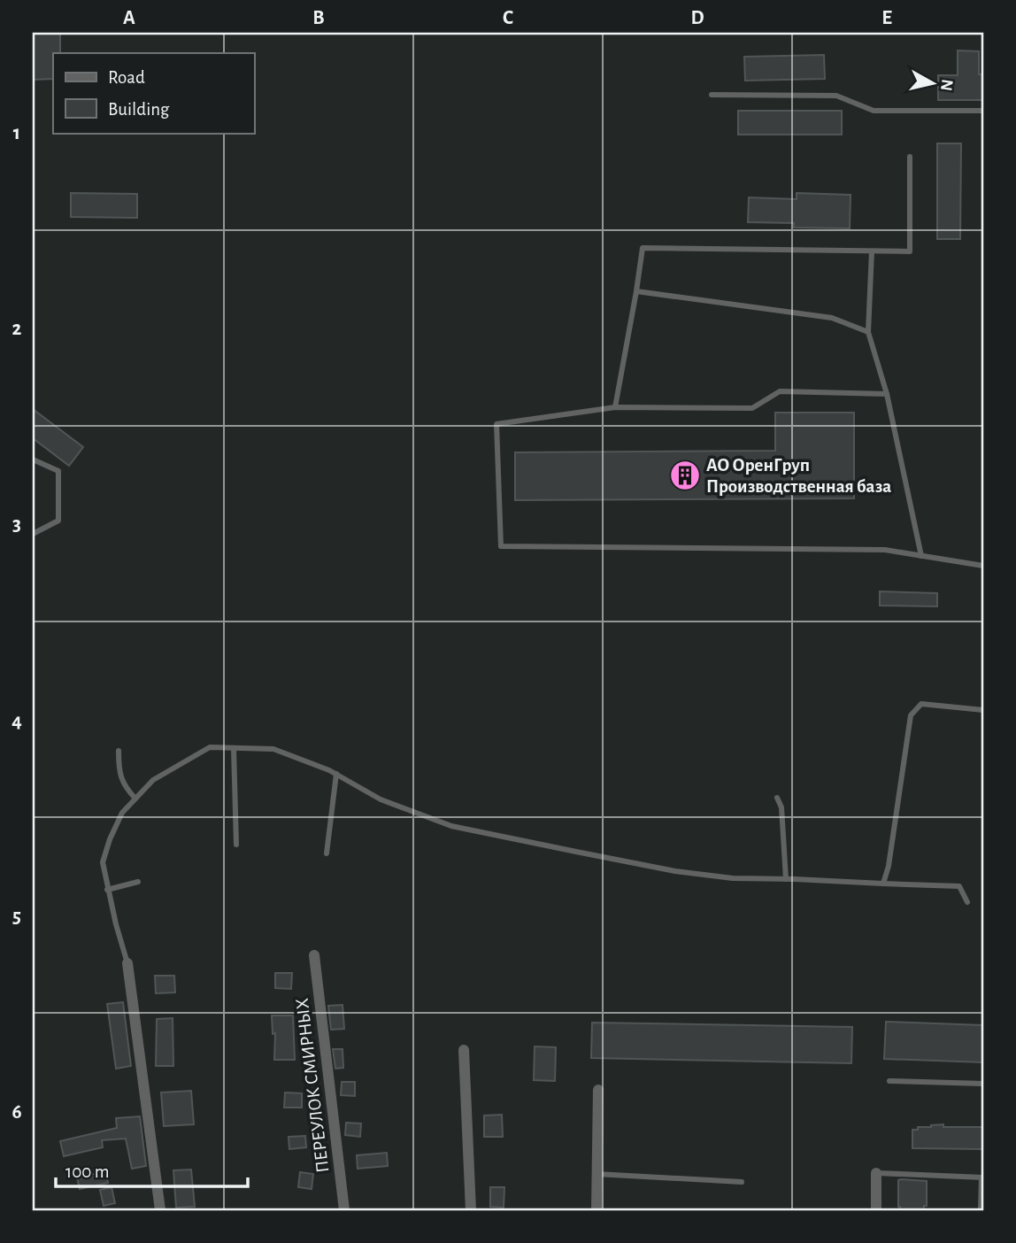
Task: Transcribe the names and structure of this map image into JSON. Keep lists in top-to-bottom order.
{
  "streets": {
    "street": ["ПЕРЕУЛОК СМИРНЫХ"]
  },
  "places": {
    "building": ["АО ОренГруп Производственная база"]
  },
  "legend": ["Road", "Building"],
  "scale_bar": "100 m",
  "north": "right",
  "grid": {
    "columns": [
      "A",
      "B",
      "C",
      "D",
      "E"
    ],
    "rows": [
      "1",
      "2",
      "3",
      "4",
      "5",
      "6"
    ]
  }
}
